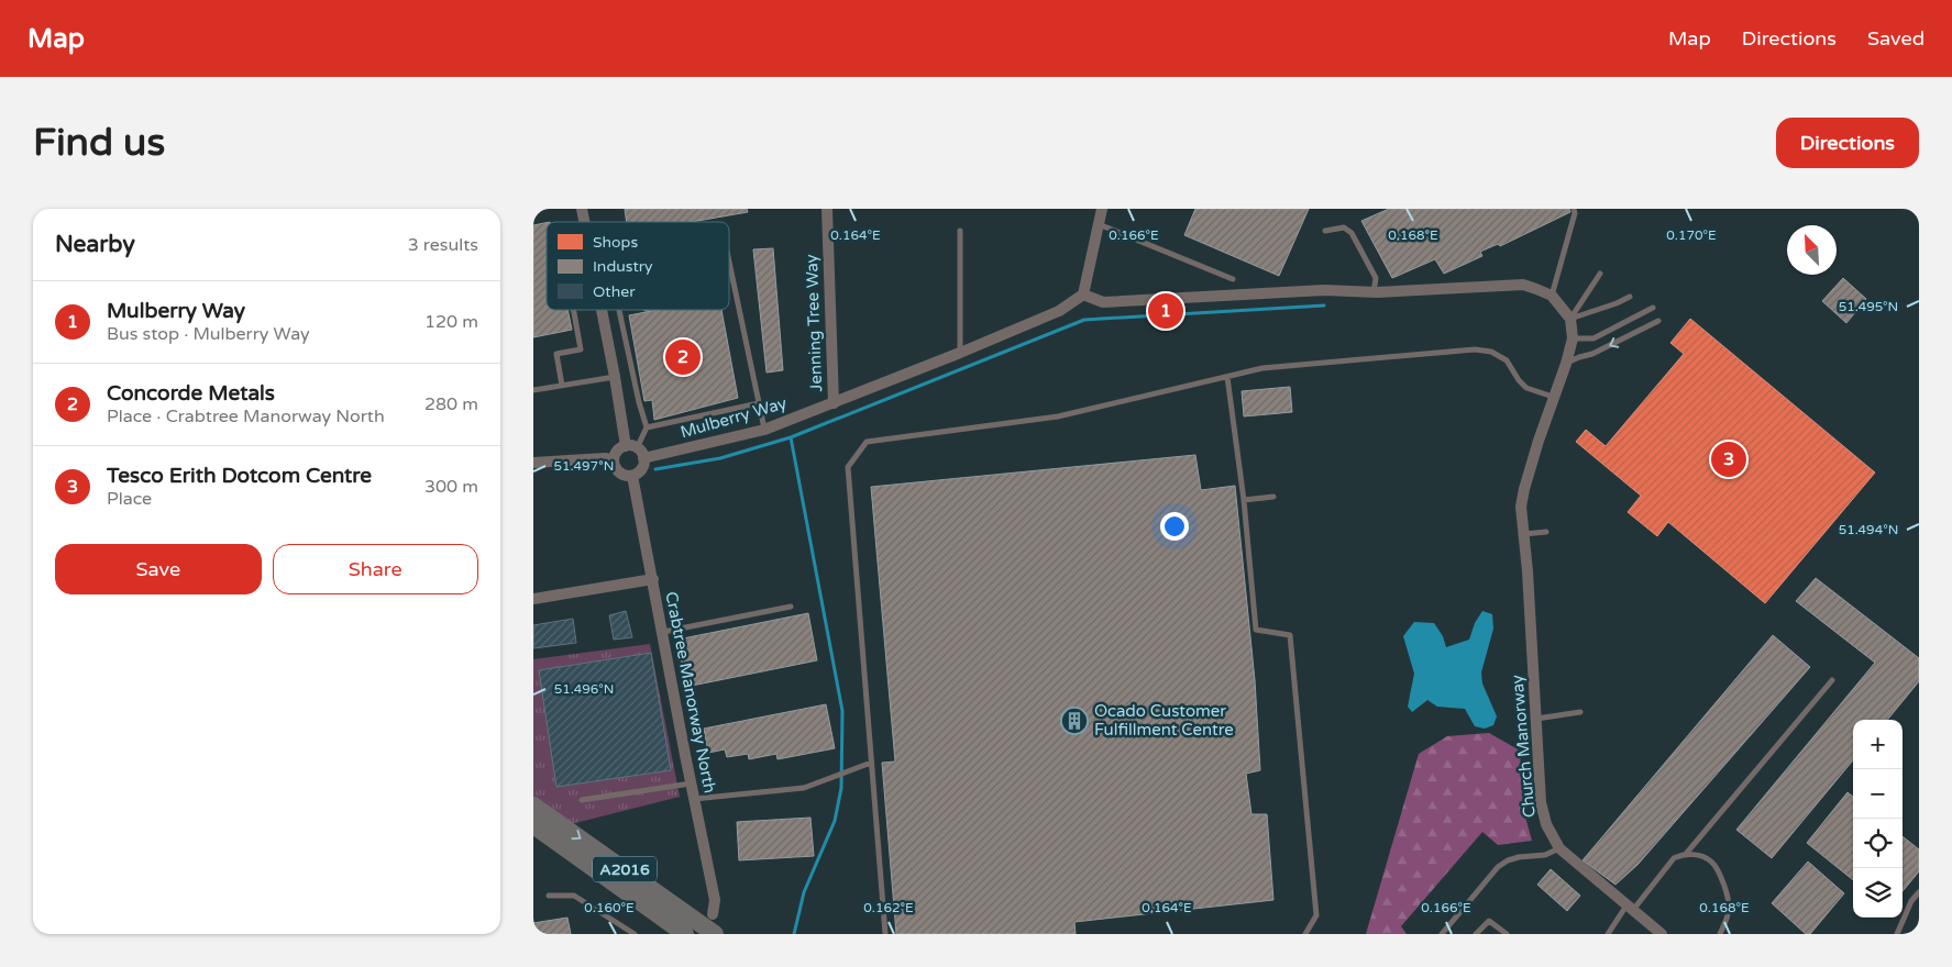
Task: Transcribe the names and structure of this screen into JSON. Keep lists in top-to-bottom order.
{
  "streets": {
    "main road": ["A2016"],
    "street": [
      "Jenning Tree Way",
      "Mulberry Way",
      "Crabtree Manorway North",
      "Church Manorway"
    ]
  },
  "crossings": [
    ["Jenning Tree Way", "Mulberry Way"],
    ["Mulberry Way", "Crabtree Manorway North"]
  ],
  "places": {
    "building": ["Ocado Customer Fulfillment Centre"]
  },
  "legend": ["Shops", "Industry", "Other"],
  "north": "top left",
  "page": {
    "header": "Map",
    "nav": ["Map", "Directions", "Saved"],
    "buttons": [
      "Directions",
      ["Save", "Share"]
    ],
    "title": "Find us",
    "heading": ["Nearby", "3 results"],
    "list": [
      {
        "mark": "1",
        "name": "Mulberry Way",
        "note": "Bus stop · Mulberry Way",
        "value": "120 m"
      },
      {
        "mark": "2",
        "name": "Concorde Metals",
        "note": "Place · Crabtree Manorway North",
        "value": "280 m"
      },
      {
        "mark": "3",
        "name": "Tesco Erith Dotcom Centre",
        "note": "Place",
        "value": "300 m"
      }
    ],
    "pins": ["1", "2", "3"],
    "map_buttons": ["+", "−"]
  },
  "coordinates": [
    "0.166°E",
    "0.168°E",
    "0.170°E",
    "0.164°E",
    "51.495°N",
    "51.497°N",
    "51.494°N",
    "51.496°N",
    "0.160°E",
    "0.162°E"
  ]
}
